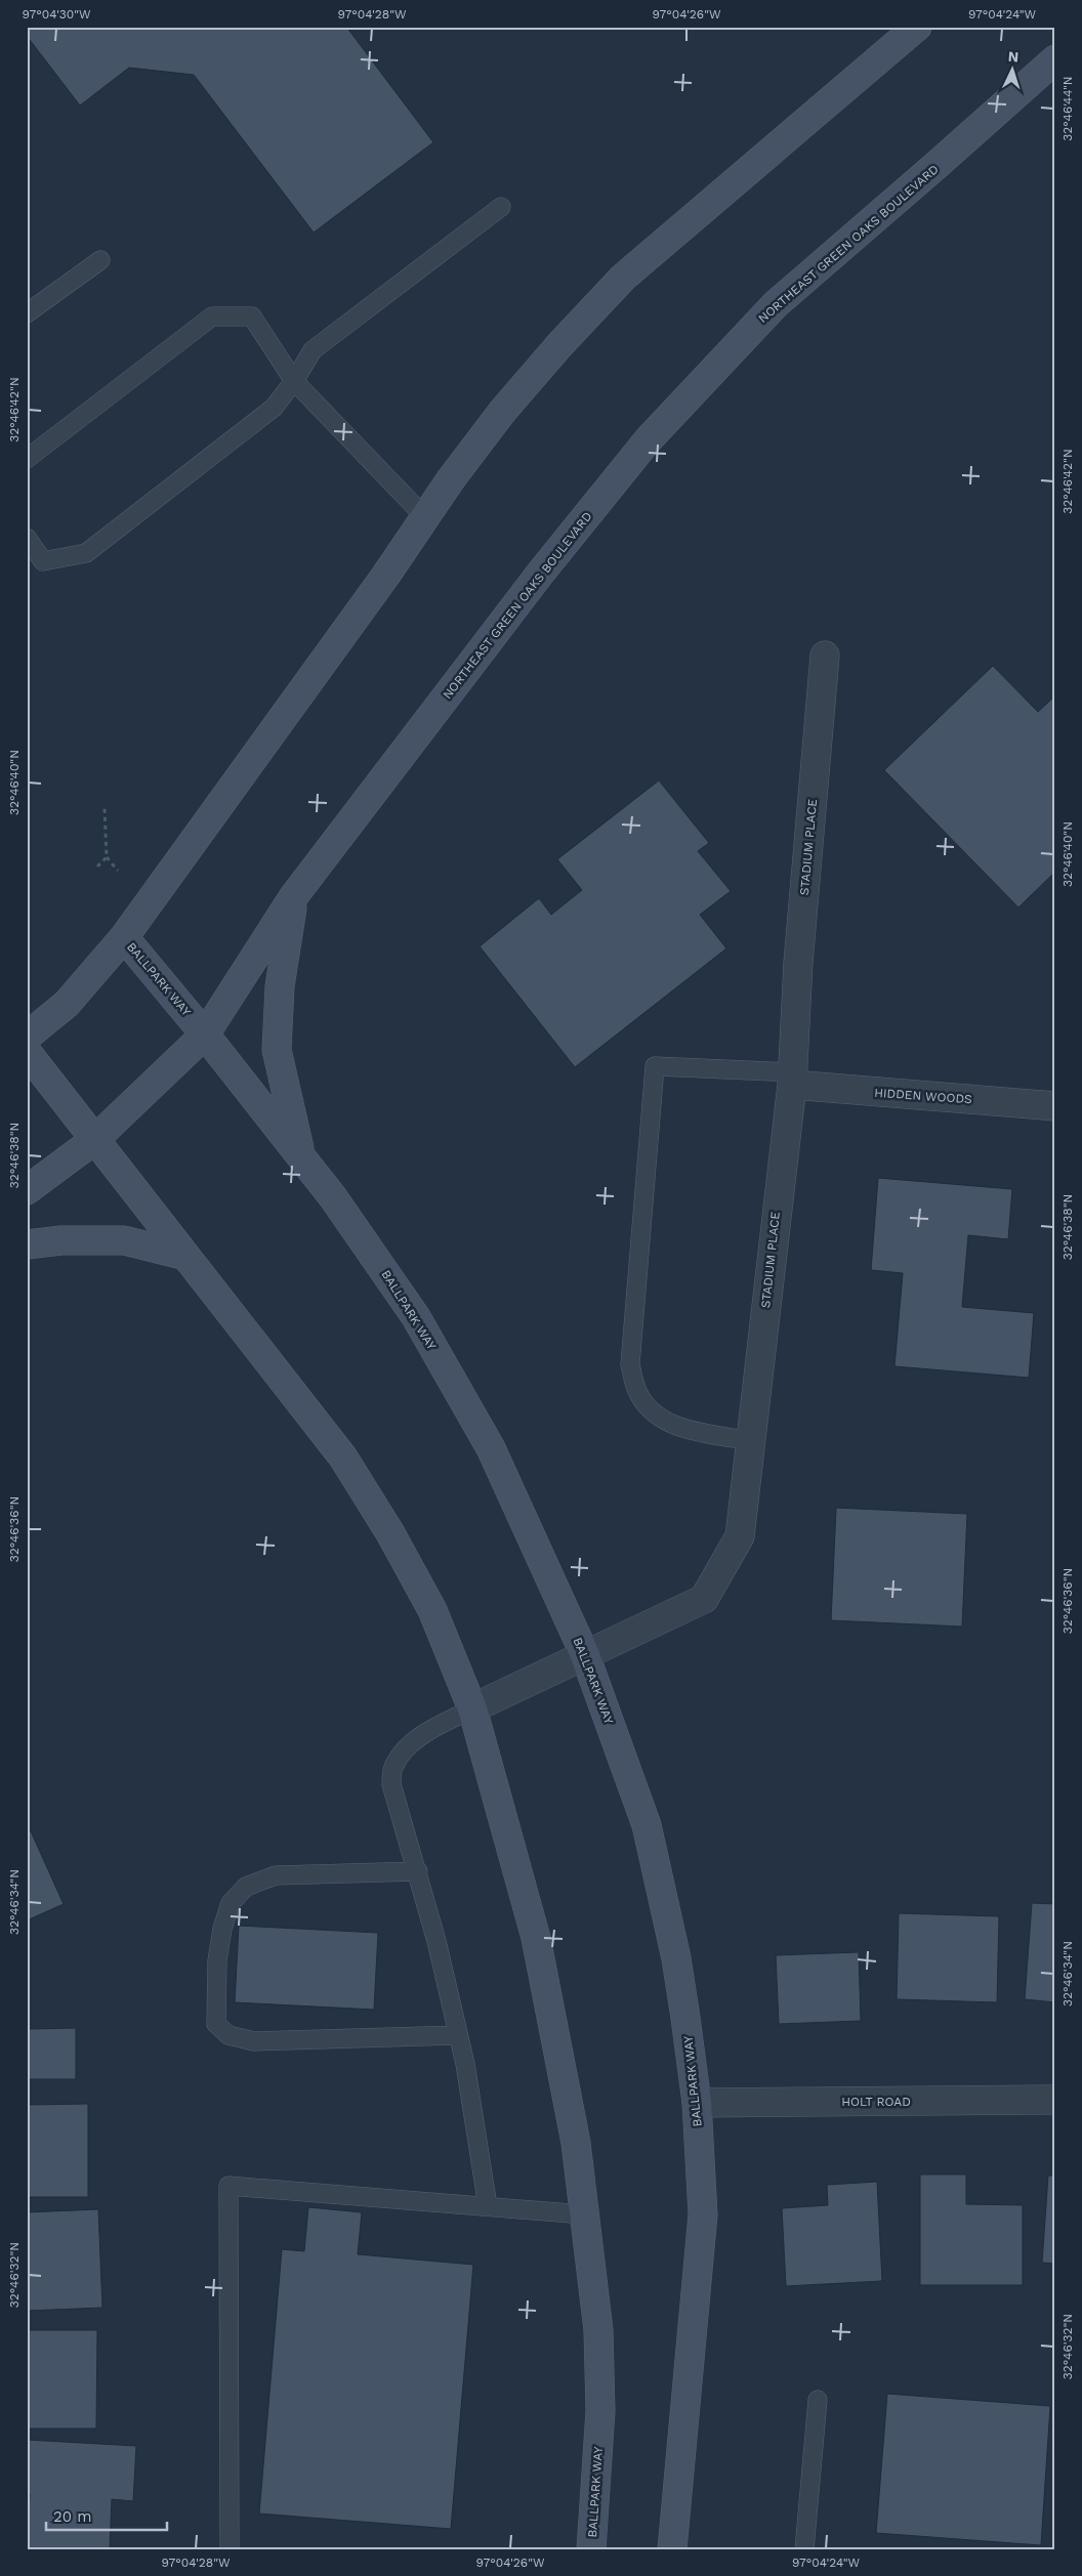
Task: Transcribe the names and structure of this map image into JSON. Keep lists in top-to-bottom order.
{
  "streets": {
    "main road": ["NORTHEAST GREEN OAKS BOULEVARD", "BALLPARK WAY"],
    "street": ["STADIUM PLACE", "HIDDEN WOODS", "HOLT ROAD"]
  },
  "crossings": [
    ["NORTHEAST GREEN OAKS BOULEVARD", "BALLPARK WAY"],
    ["STADIUM PLACE", "BALLPARK WAY"],
    ["STADIUM PLACE", "HIDDEN WOODS"],
    ["BALLPARK WAY", "HOLT ROAD"]
  ],
  "scale_bar": "20 m",
  "north": "top",
  "coordinates": [
    "97°04'30\"W",
    "97°04'28\"W",
    "97°04'26\"W",
    "97°04'24\"W",
    "32°46'44\"N",
    "32°46'42\"N",
    "32°46'40\"N",
    "32°46'38\"N",
    "32°46'36\"N",
    "32°46'34\"N",
    "32°46'32\"N"
  ]
}
